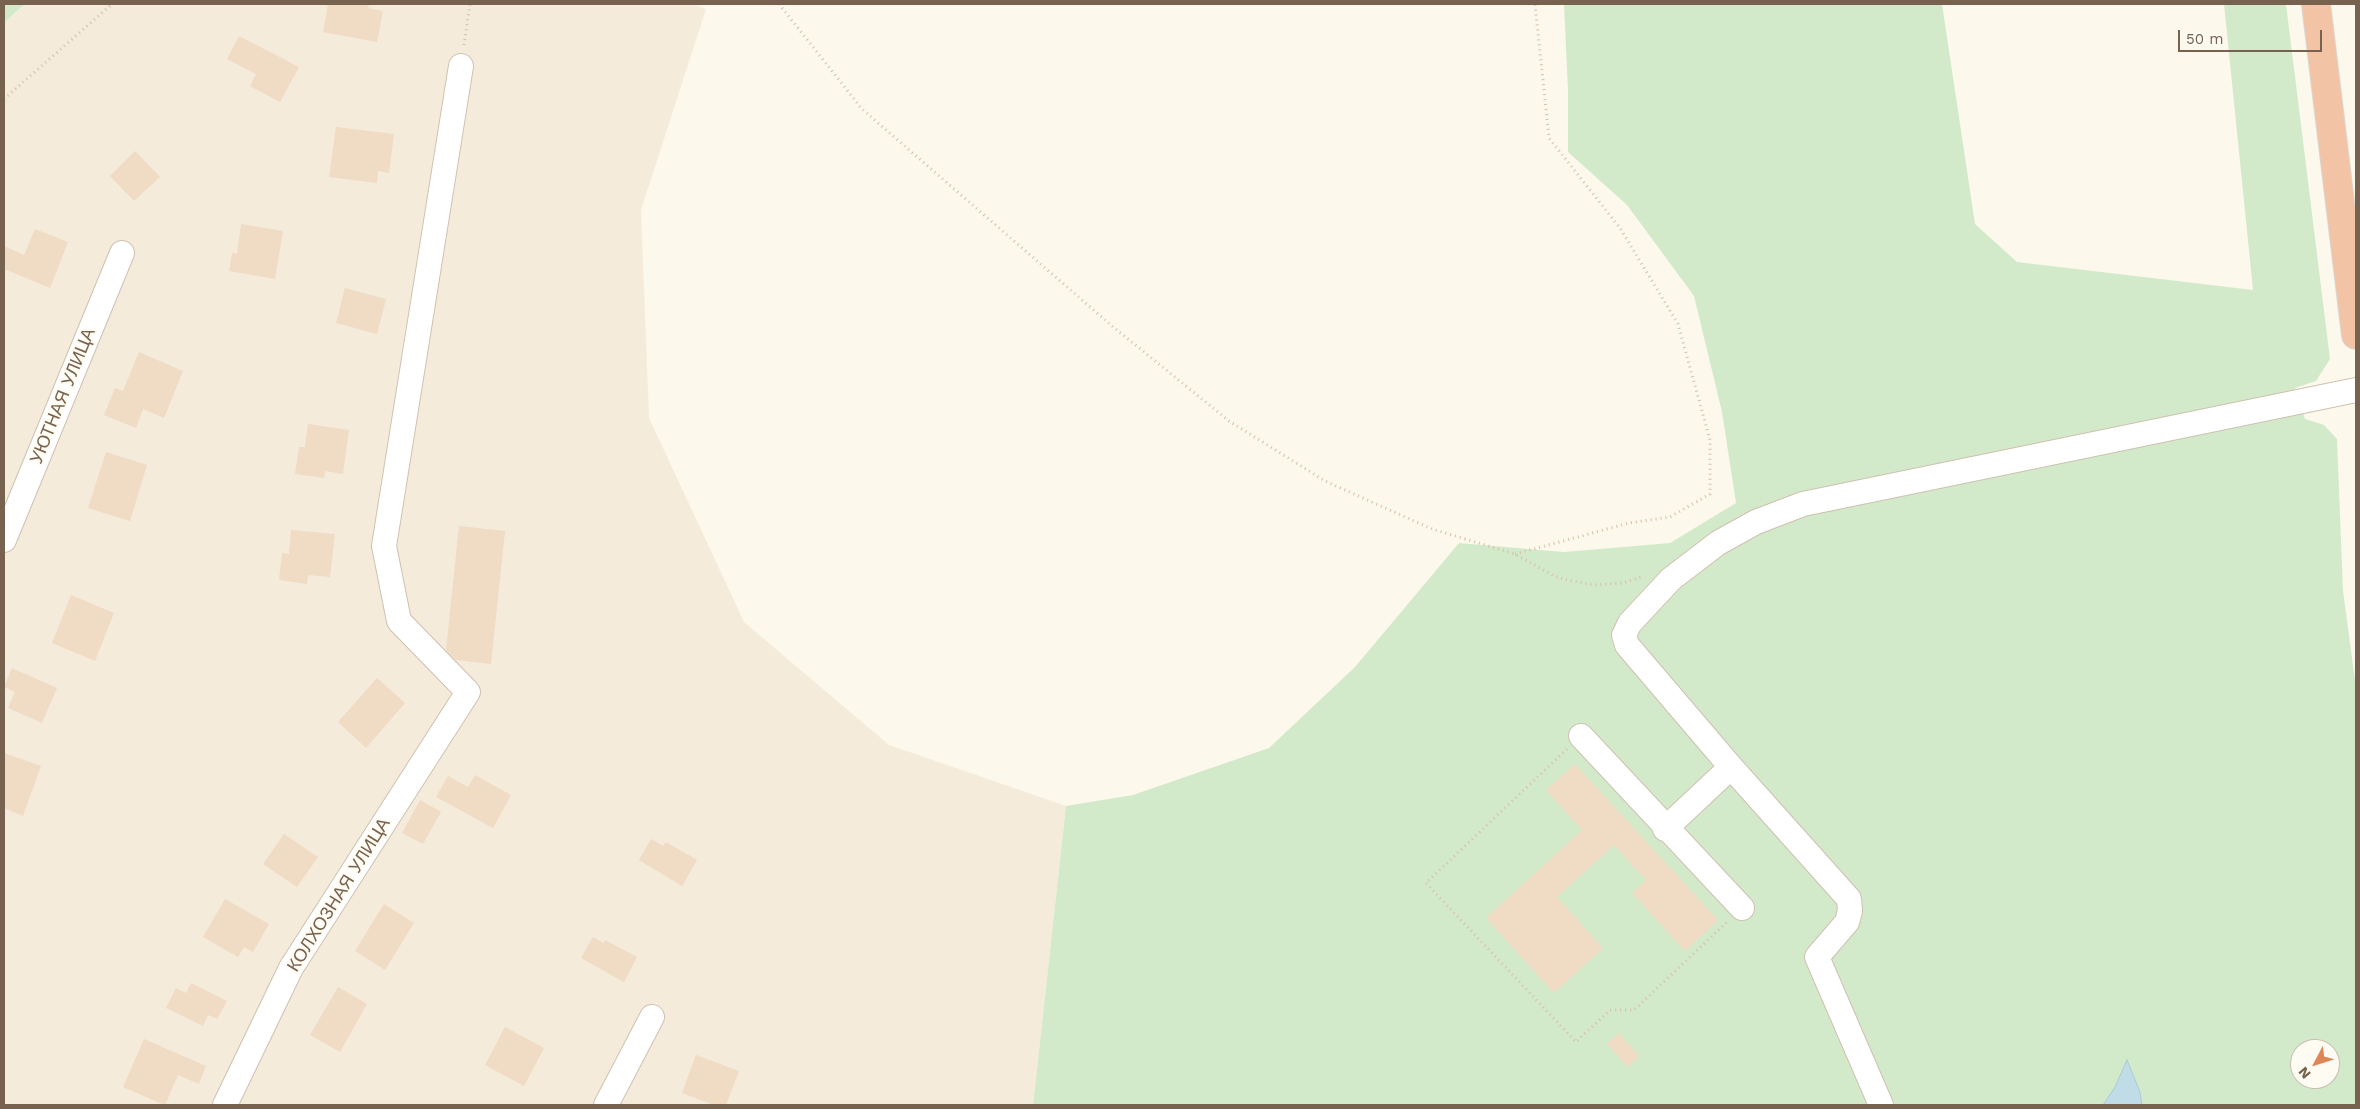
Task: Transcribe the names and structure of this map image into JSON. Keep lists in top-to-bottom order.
{
  "streets": {
    "street": ["УЮТНАЯ УЛИЦА", "КОЛХОЗНАЯ УЛИЦА"]
  },
  "scale_bar": "50 m",
  "north": "bottom left"
}
